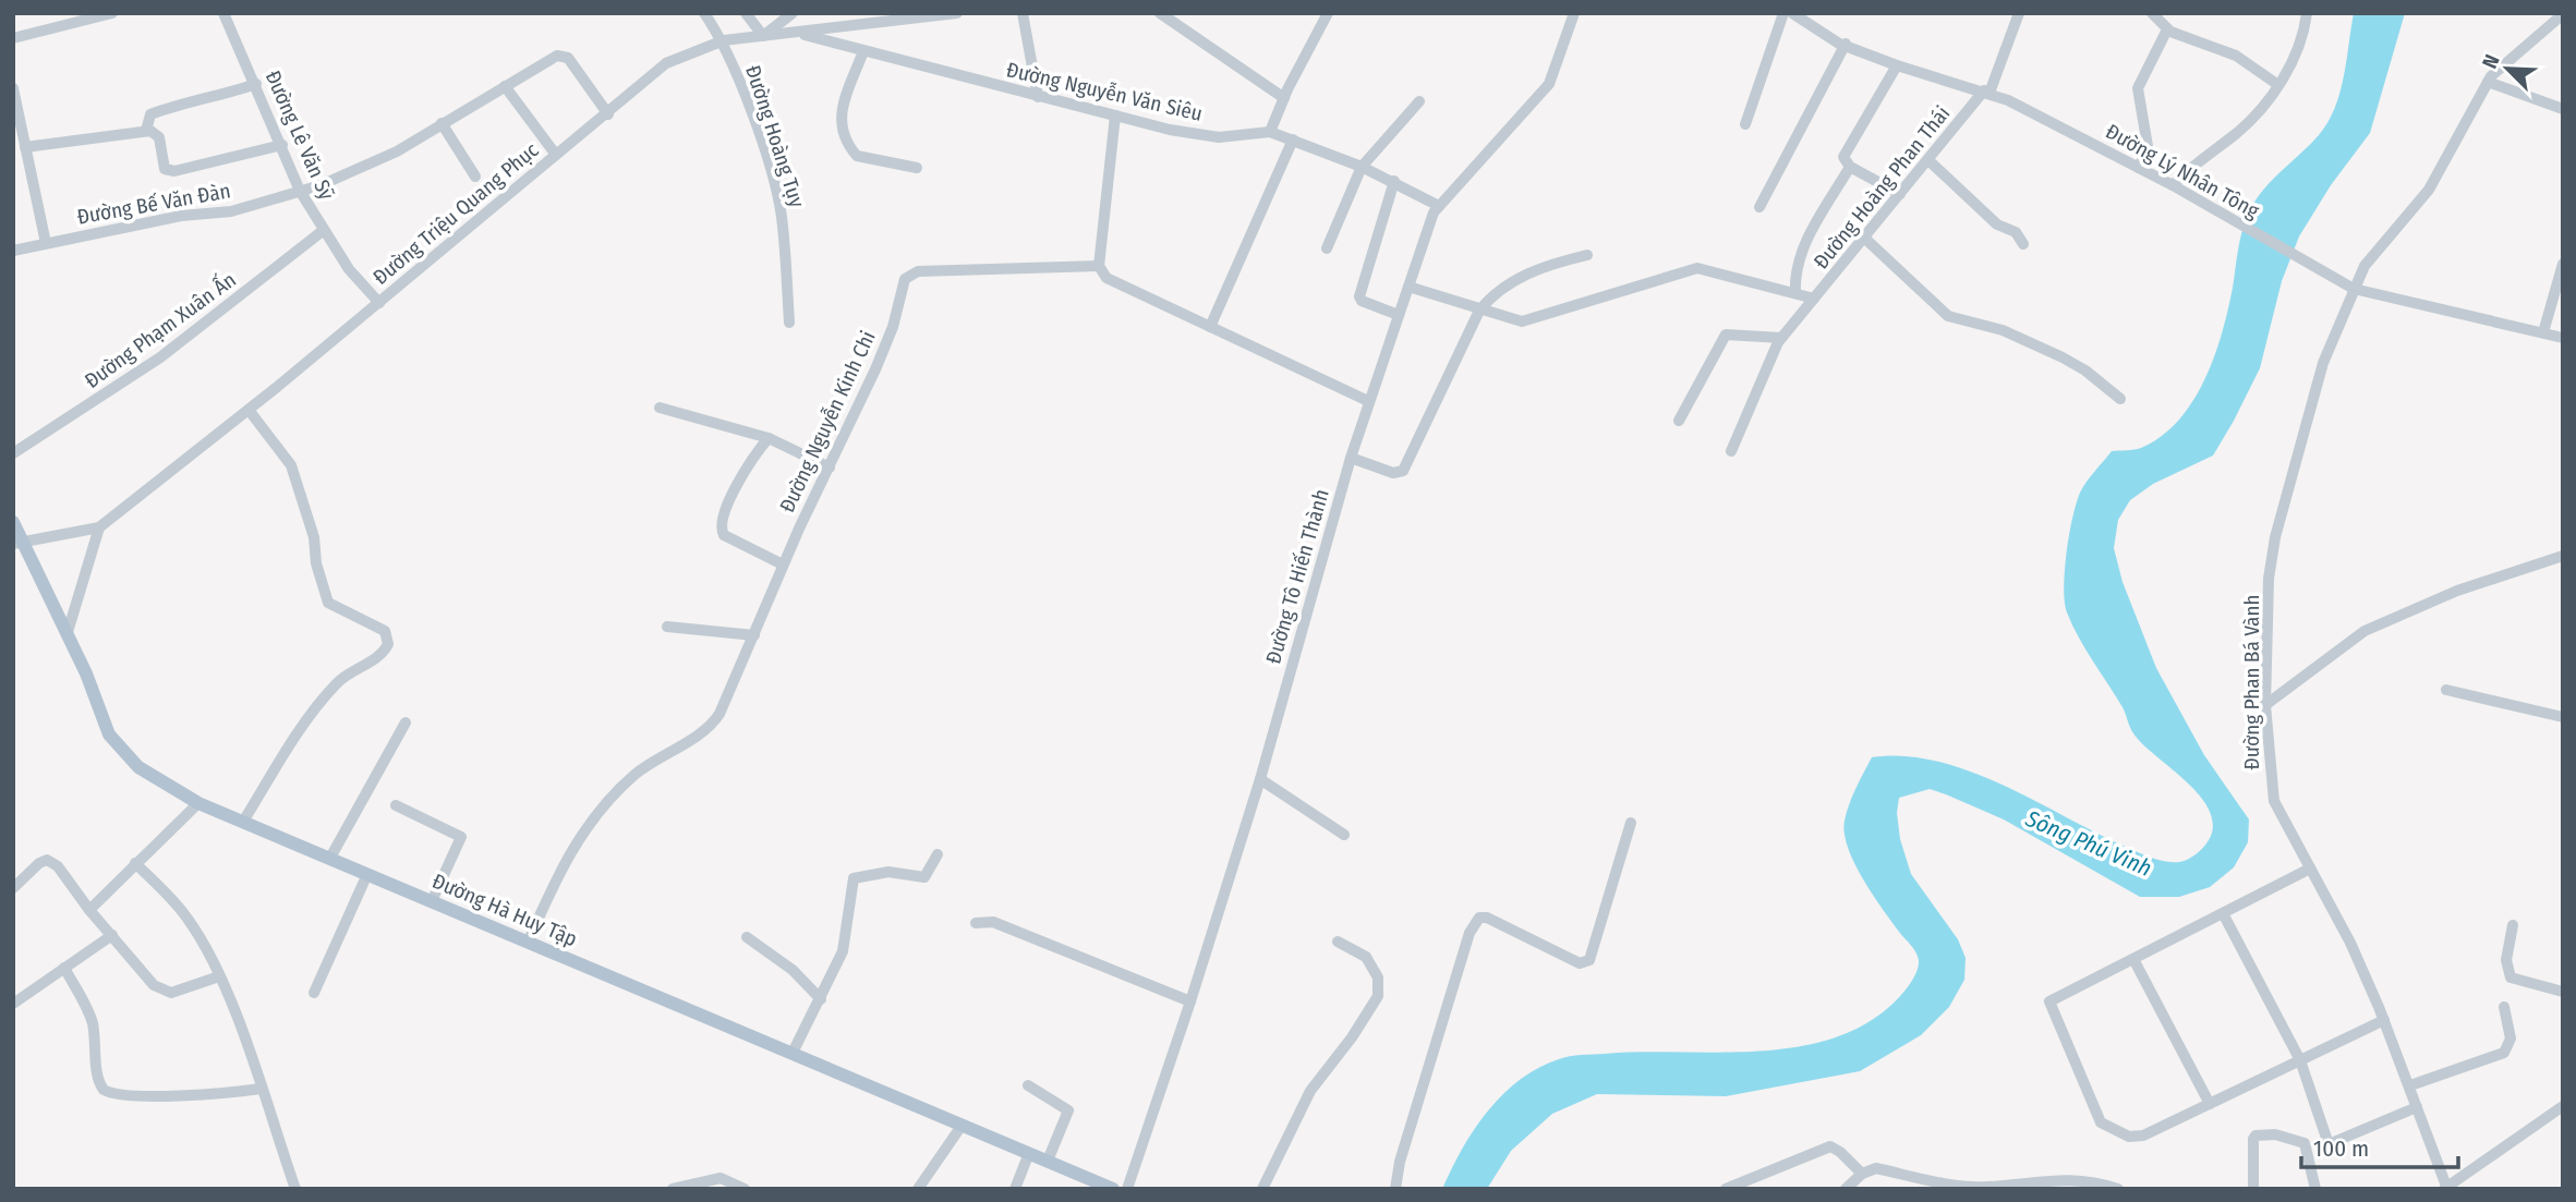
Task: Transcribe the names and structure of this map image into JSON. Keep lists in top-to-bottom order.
{
  "streets": {
    "main road": ["Đường Hà Huy Tập"],
    "street": [
      "Đường Nguyễn Văn Siêu",
      "Đường Lê Văn Sỹ",
      "Đường Hoàng Tụy",
      "Đường Lý Nhân Tông",
      "Đường Hoàng Phan Thái",
      "Đường Bế Văn Đàn",
      "Đường Triệu Quang Phục",
      "Đường Phạm Xuân Ấn",
      "Đường Nguyễn Kinh Chi",
      "Đường Tô Hiến Thành",
      "Đường Phan Bá Vành"
    ]
  },
  "crossings": [
    ["Đường Nguyễn Văn Siêu", "Đường Triệu Quang Phục"],
    ["Đường Nguyễn Văn Siêu", "Đường Tô Hiến Thành"],
    ["Đường Lê Văn Sỹ", "Đường Bế Văn Đàn"],
    ["Đường Lê Văn Sỹ", "Đường Triệu Quang Phục"],
    ["Đường Lê Văn Sỹ", "Đường Phạm Xuân Ấn"],
    ["Đường Hoàng Tụy", "Đường Triệu Quang Phục"],
    ["Đường Lý Nhân Tông", "Đường Hoàng Phan Thái"],
    ["Đường Lý Nhân Tông", "Đường Phan Bá Vành"],
    ["Đường Hoàng Phan Thái", "Đường Tô Hiến Thành"],
    ["Đường Bế Văn Đàn", "Đường Triệu Quang Phục"],
    ["Đường Triệu Quang Phục", "Đường Hà Huy Tập"],
    ["Đường Nguyễn Kinh Chi", "Đường Hà Huy Tập"]
  ],
  "water": ["Sông Phú Vinh"],
  "scale_bar": "100 m",
  "north": "top left"
}
